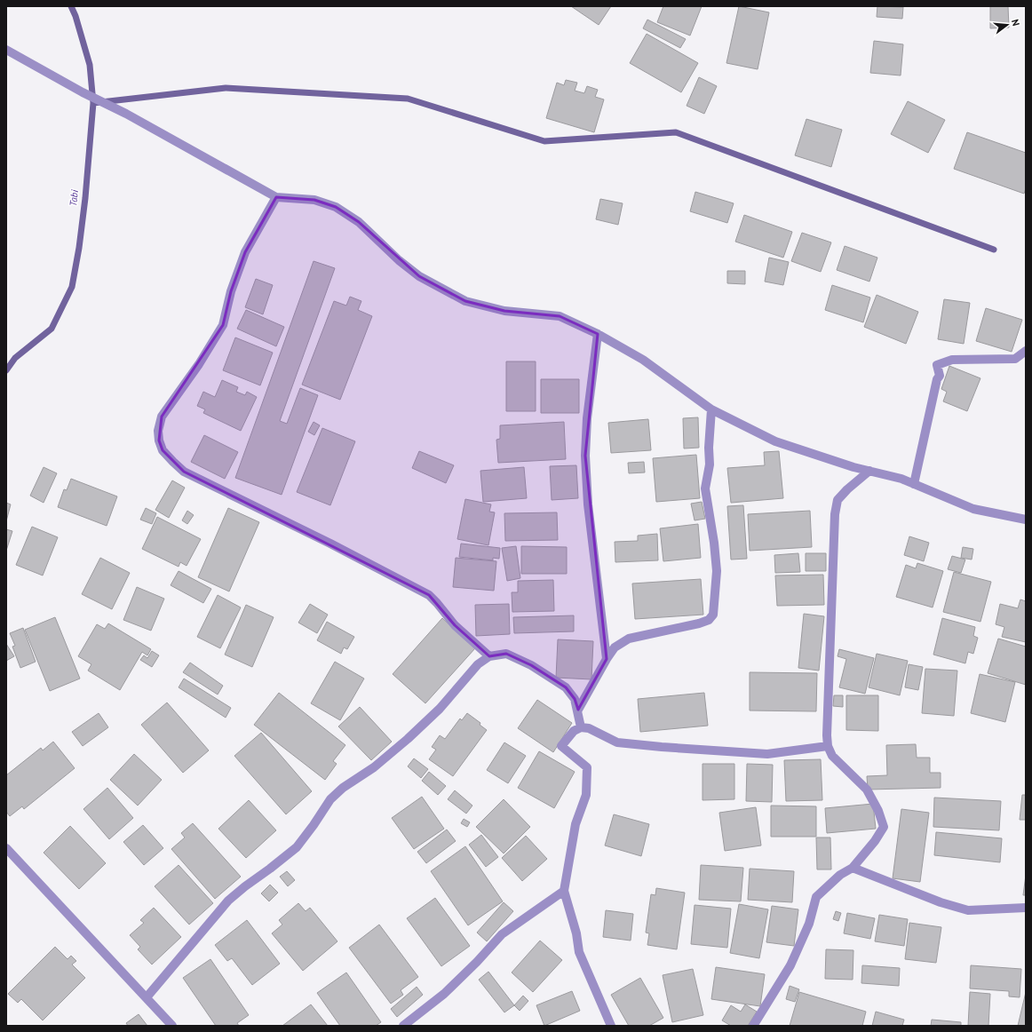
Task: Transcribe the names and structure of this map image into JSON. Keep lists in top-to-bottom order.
{
  "water": ["Tabi"],
  "north": "right"
}
